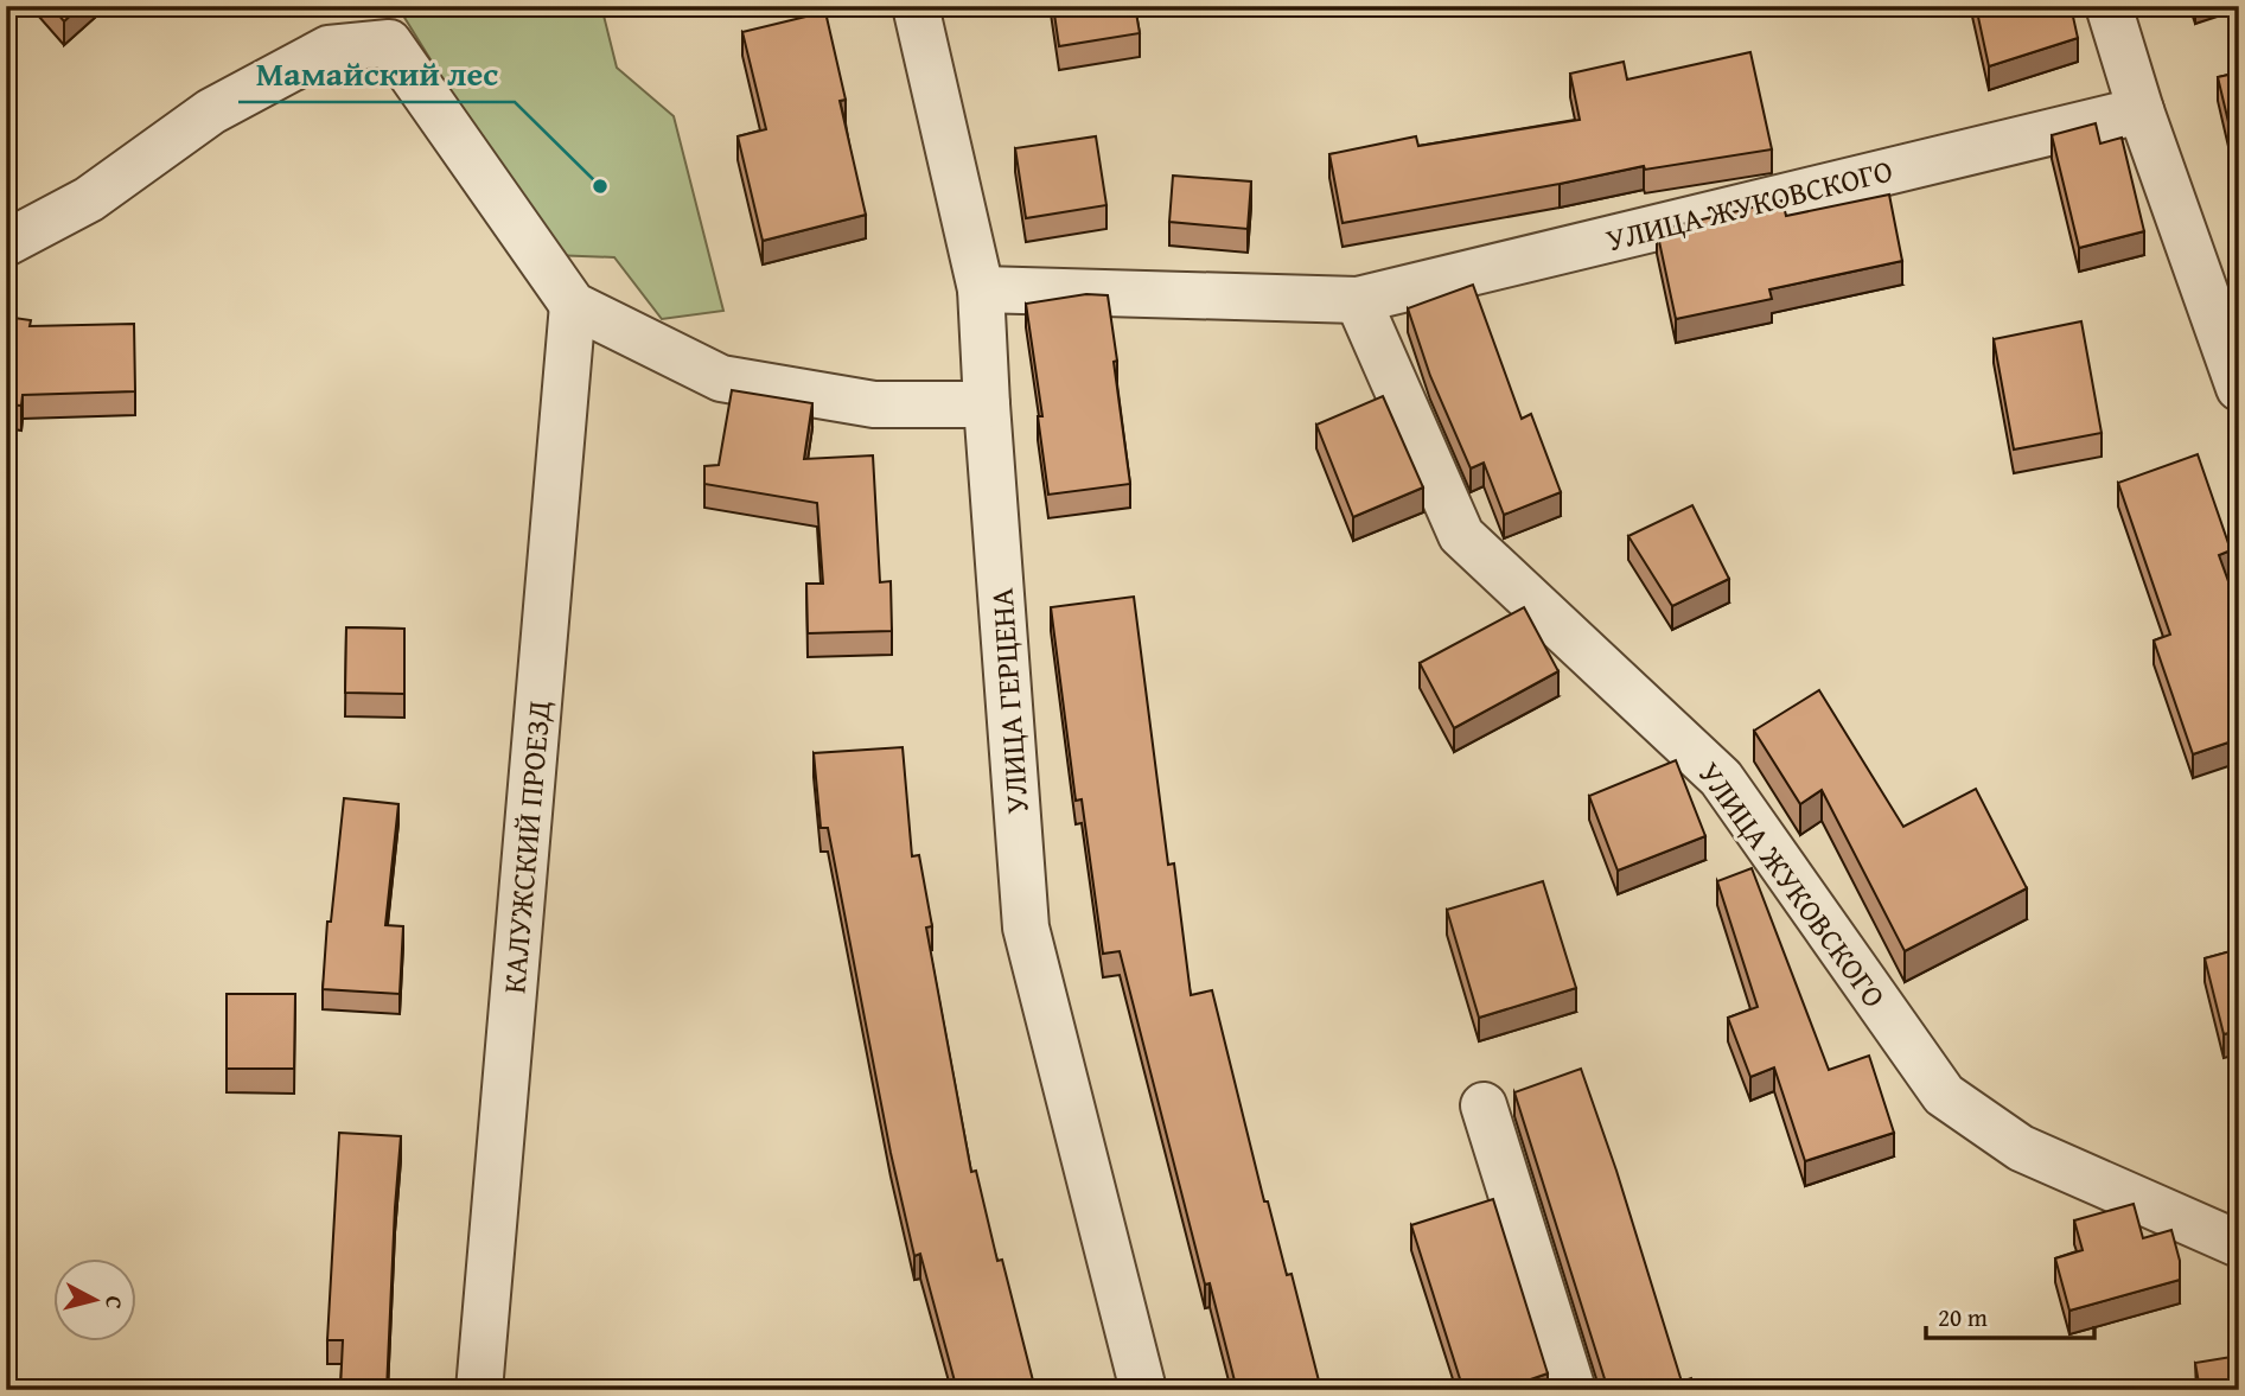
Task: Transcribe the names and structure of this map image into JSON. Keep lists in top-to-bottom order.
{
  "streets": {
    "street": ["УЛИЦА ЖУКОВСКОГО", "УЛИЦА ГЕРЦЕНА", "КАЛУЖСКИЙ ПРОЕЗД"]
  },
  "crossings": [
    ["УЛИЦА ЖУКОВСКОГО", "УЛИЦА ГЕРЦЕНА"]
  ],
  "places": ["Мамайский лес"],
  "scale_bar": "20 m",
  "north": "right"
}
